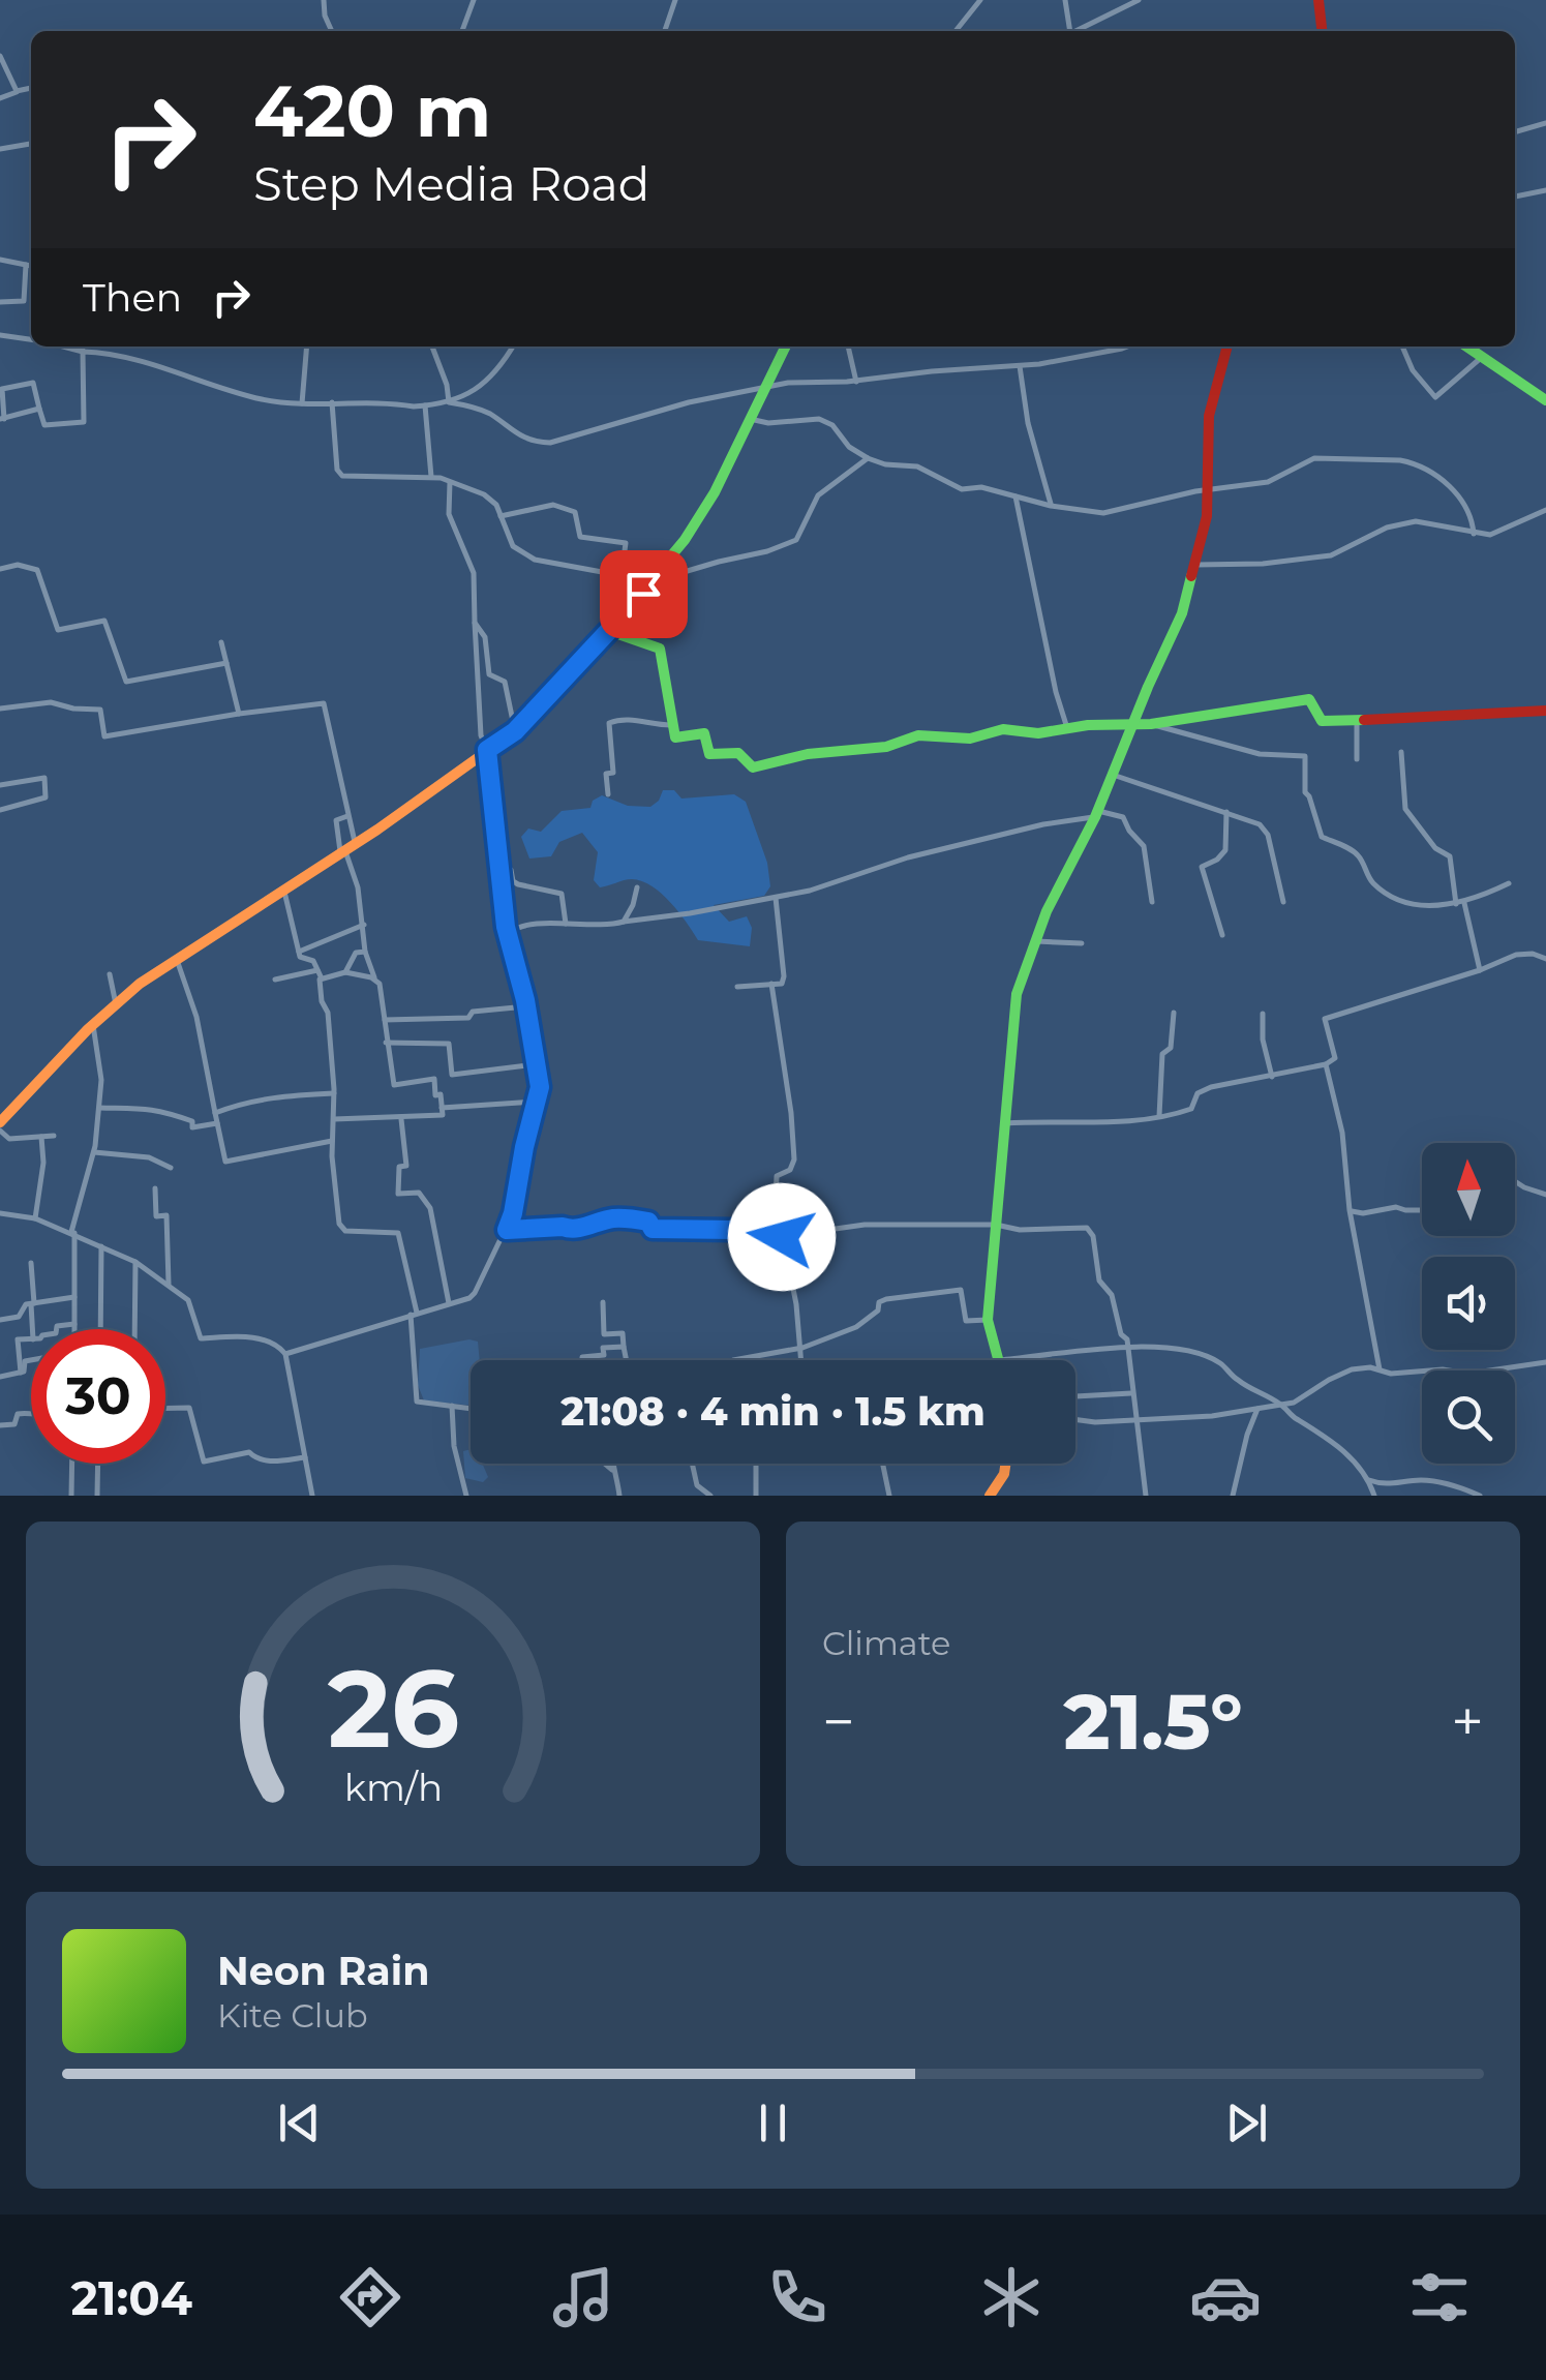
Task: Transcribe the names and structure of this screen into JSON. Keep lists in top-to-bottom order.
{
  "north": "top",
  "page": {
    "turn": ["420 m", "Step Media Road"],
    "then": "Then",
    "limit": "30",
    "trip": "21:08 · 4 min · 1.5 km",
    "tile": "Climate",
    "heat": ["−", "21.5°", "+"],
    "song": ["Neon Rain", "Kite Club"],
    "tabs": "21:04",
    "gauge": ["26", "km/h"]
  }
}
